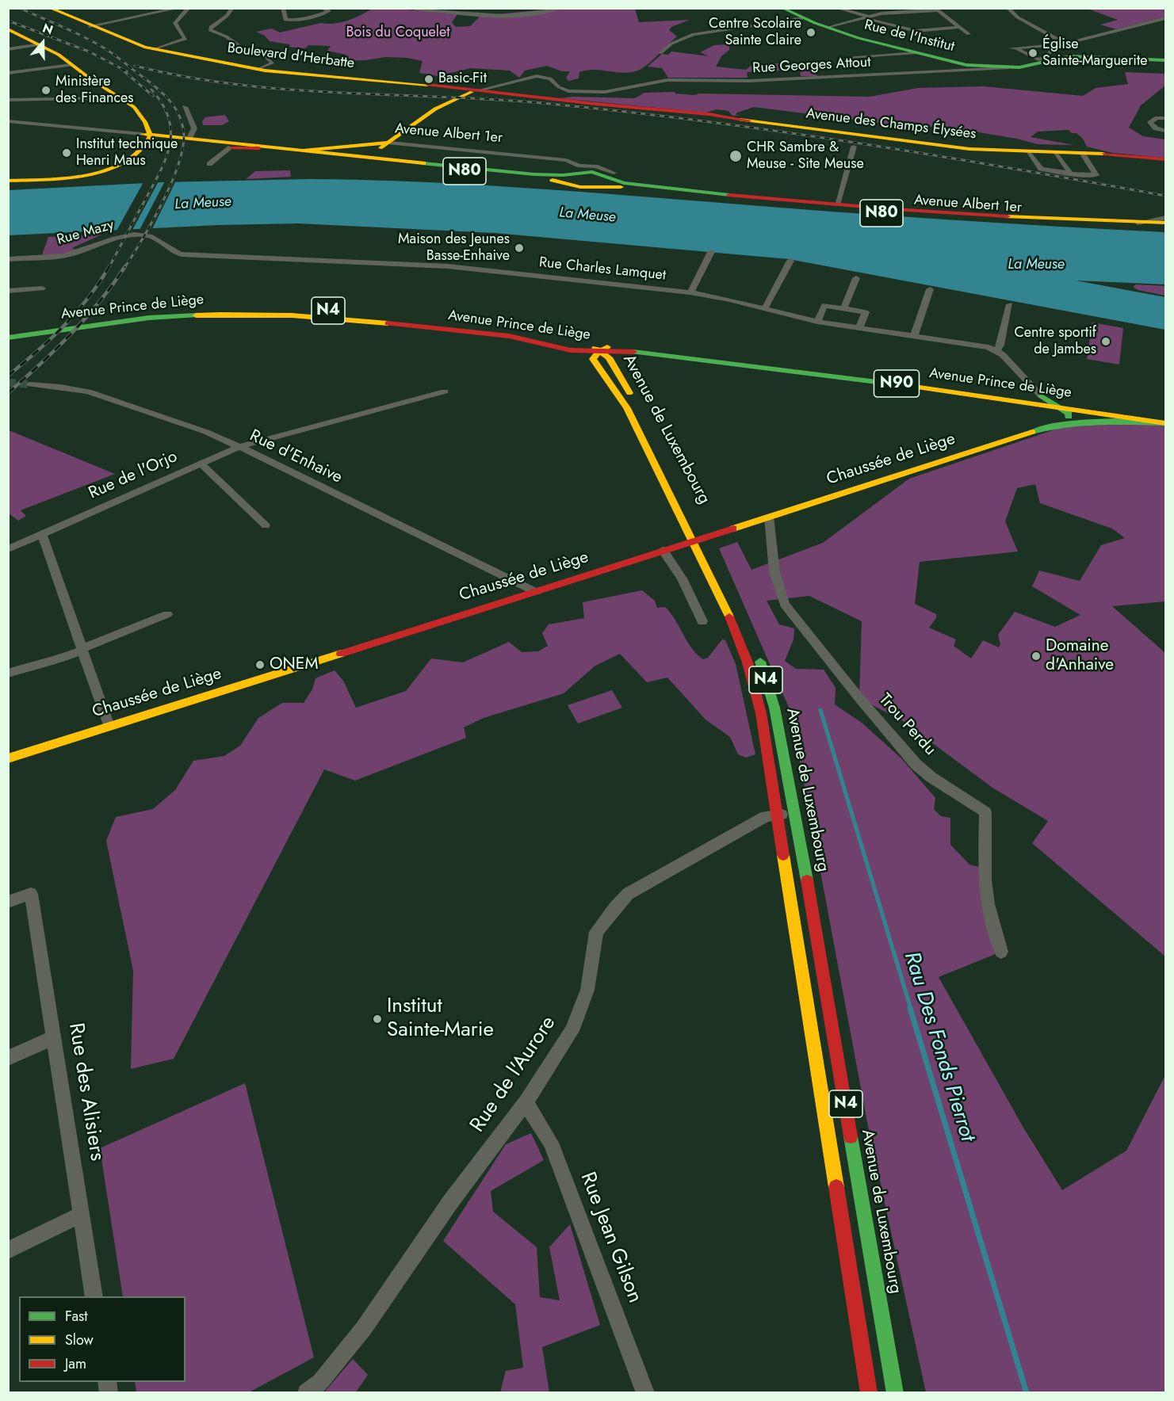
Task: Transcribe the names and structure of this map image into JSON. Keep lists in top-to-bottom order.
{
  "streets": {
    "main road": [
      "Rue de l'Institut",
      "Boulevard d'Herbatte",
      "Avenue des Champs Élysées",
      "Avenue Albert 1er",
      "N80",
      "Avenue Prince de Liège",
      "N4",
      "N90",
      "Avenue de Luxembourg",
      "Chaussée de Liège"
    ],
    "street": [
      "Rue Georges Attout",
      "Rue Mazy",
      "Rue Charles Lamquet",
      "Rue d'Enhaive",
      "Rue de l'Orjo",
      "Trou Perdu",
      "Rue de l'Aurore",
      "Rue des Alisiers",
      "Rue Jean Gilson"
    ]
  },
  "crossings": [
    ["Rue de l'Institut", "Rue Georges Attout"],
    ["Boulevard d'Herbatte", "Avenue des Champs Élysées"],
    ["Rue Georges Attout", "Avenue des Champs Élysées"],
    ["Rue Mazy", "Rue Charles Lamquet"],
    ["Rue Charles Lamquet", "Avenue Prince de Liège"],
    ["Rue Charles Lamquet", "N90"],
    ["Avenue Prince de Liège", "N4"],
    ["Avenue Prince de Liège", "N90"],
    ["Avenue Prince de Liège", "Avenue de Luxembourg"],
    ["Avenue Prince de Liège", "Chaussée de Liège"],
    ["N4", "Avenue de Luxembourg"],
    ["Avenue de Luxembourg", "Rue de l'Aurore"],
    ["Rue d'Enhaive", "Chaussée de Liège"],
    ["Rue d'Enhaive", "Rue de l'Orjo"],
    ["Chaussée de Liège", "Trou Perdu"],
    ["Rue de l'Aurore", "Rue Jean Gilson"]
  ],
  "water": ["La Meuse", "Rau Des Fonds Pierrot"],
  "parks": ["Bois du Coquelet"],
  "places": [
    "Centre Scolaire Sainte Claire",
    "Église Sainte-Marguerite",
    "Basic-Fit",
    "Ministère des Finances",
    "Institut technique Henri Maus",
    "CHR Sambre & Meuse - Site Meuse",
    "Maison des Jeunes Basse-Enhaive",
    "Centre sportif de Jambes",
    "Domaine d'Anhaive",
    "ONEM",
    "Institut Sainte-Marie"
  ],
  "legend": ["Fast", "Slow", "Jam"],
  "north": "top"
}
